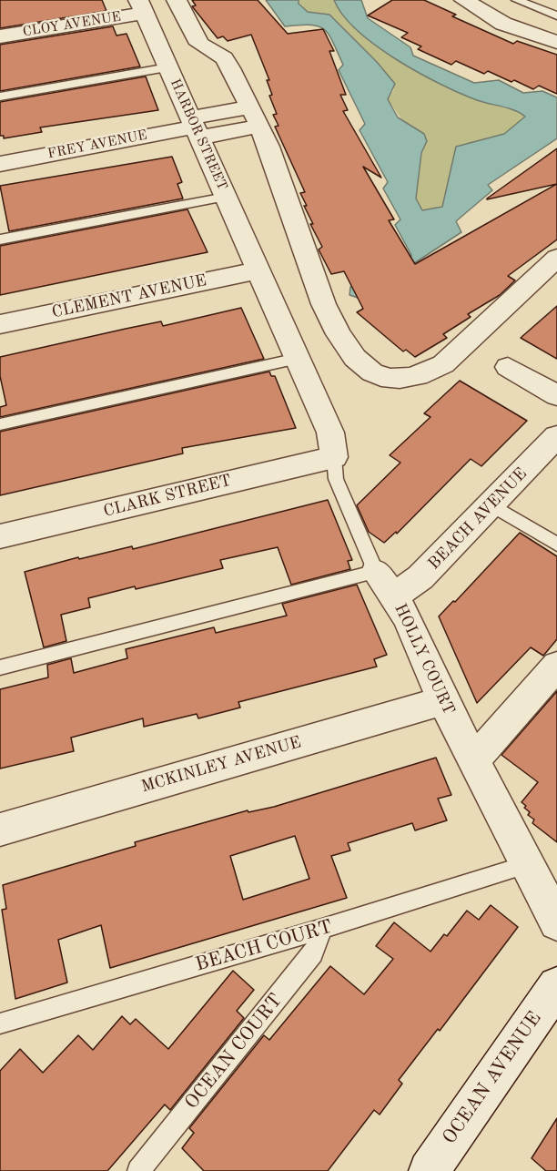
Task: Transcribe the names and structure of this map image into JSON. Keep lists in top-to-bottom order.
{
  "streets": {
    "street": [
      "CLOY AVENUE",
      "HARBOR STREET",
      "FREY AVENUE",
      "CLEMENT AVENUE",
      "CLARK STREET",
      "BEACH AVENUE",
      "HOLLY COURT",
      "MCKINLEY AVENUE",
      "OCEAN AVENUE"
    ],
    "lane": ["BEACH COURT", "OCEAN COURT"]
  },
  "crossings": [
    ["CLOY AVENUE", "HARBOR STREET"],
    ["HARBOR STREET", "FREY AVENUE"],
    ["HARBOR STREET", "CLEMENT AVENUE"],
    ["HARBOR STREET", "HOLLY COURT"],
    ["CLEMENT AVENUE", "HOLLY COURT"],
    ["CLARK STREET", "HOLLY COURT"],
    ["BEACH AVENUE", "HOLLY COURT"],
    ["HOLLY COURT", "MCKINLEY AVENUE"],
    ["HOLLY COURT", "BEACH COURT"],
    ["BEACH COURT", "OCEAN COURT"]
  ]
}
